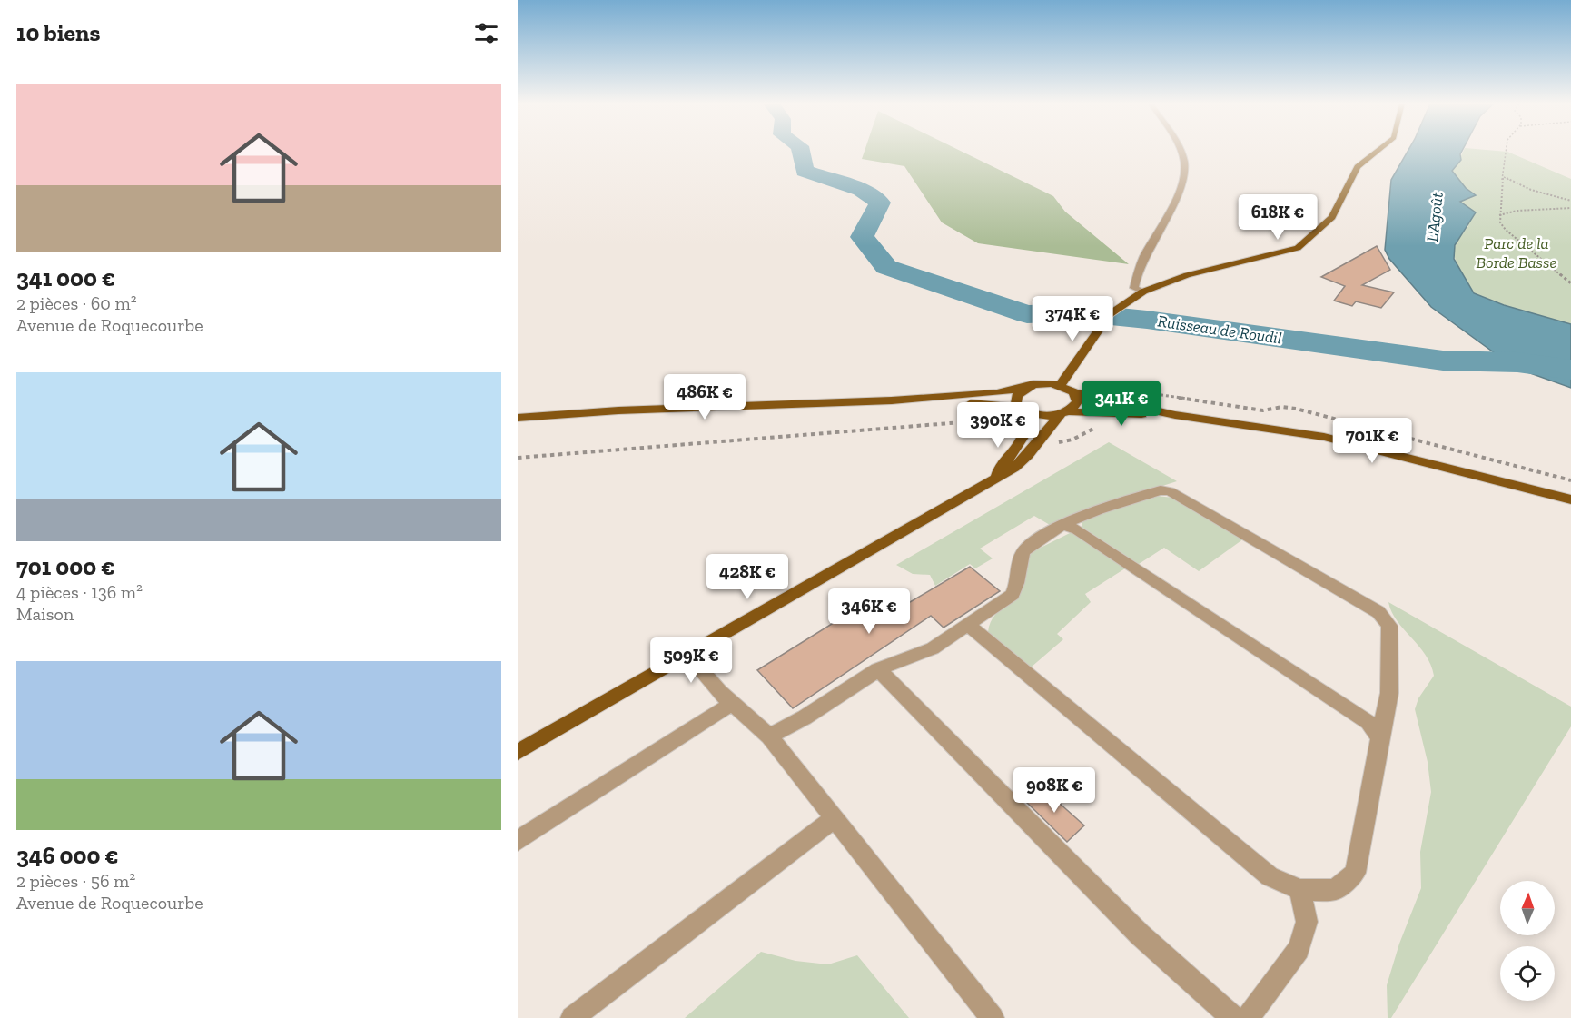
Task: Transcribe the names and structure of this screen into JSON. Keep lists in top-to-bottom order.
{
  "water": ["L'Agoût", "Ruisseau de Roudil"],
  "parks": ["Parc de la Borde Basse"],
  "north": "top",
  "page": {
    "heading": "10 biens",
    "list": [
      {
        "name": "341 000 €",
        "note": "2 pièces · 60 m² · Avenue de Roquecourbe"
      },
      {
        "name": "701 000 €",
        "note": "4 pièces · 136 m² · Maison"
      },
      {
        "name": "346 000 €",
        "note": "2 pièces · 56 m² · Avenue de Roquecourbe"
      }
    ],
    "price": [
      "618K €",
      "374K €",
      "486K €",
      "341K €",
      "390K €",
      "701K €",
      "428K €",
      "346K €",
      "509K €",
      "908K €"
    ]
  }
}
